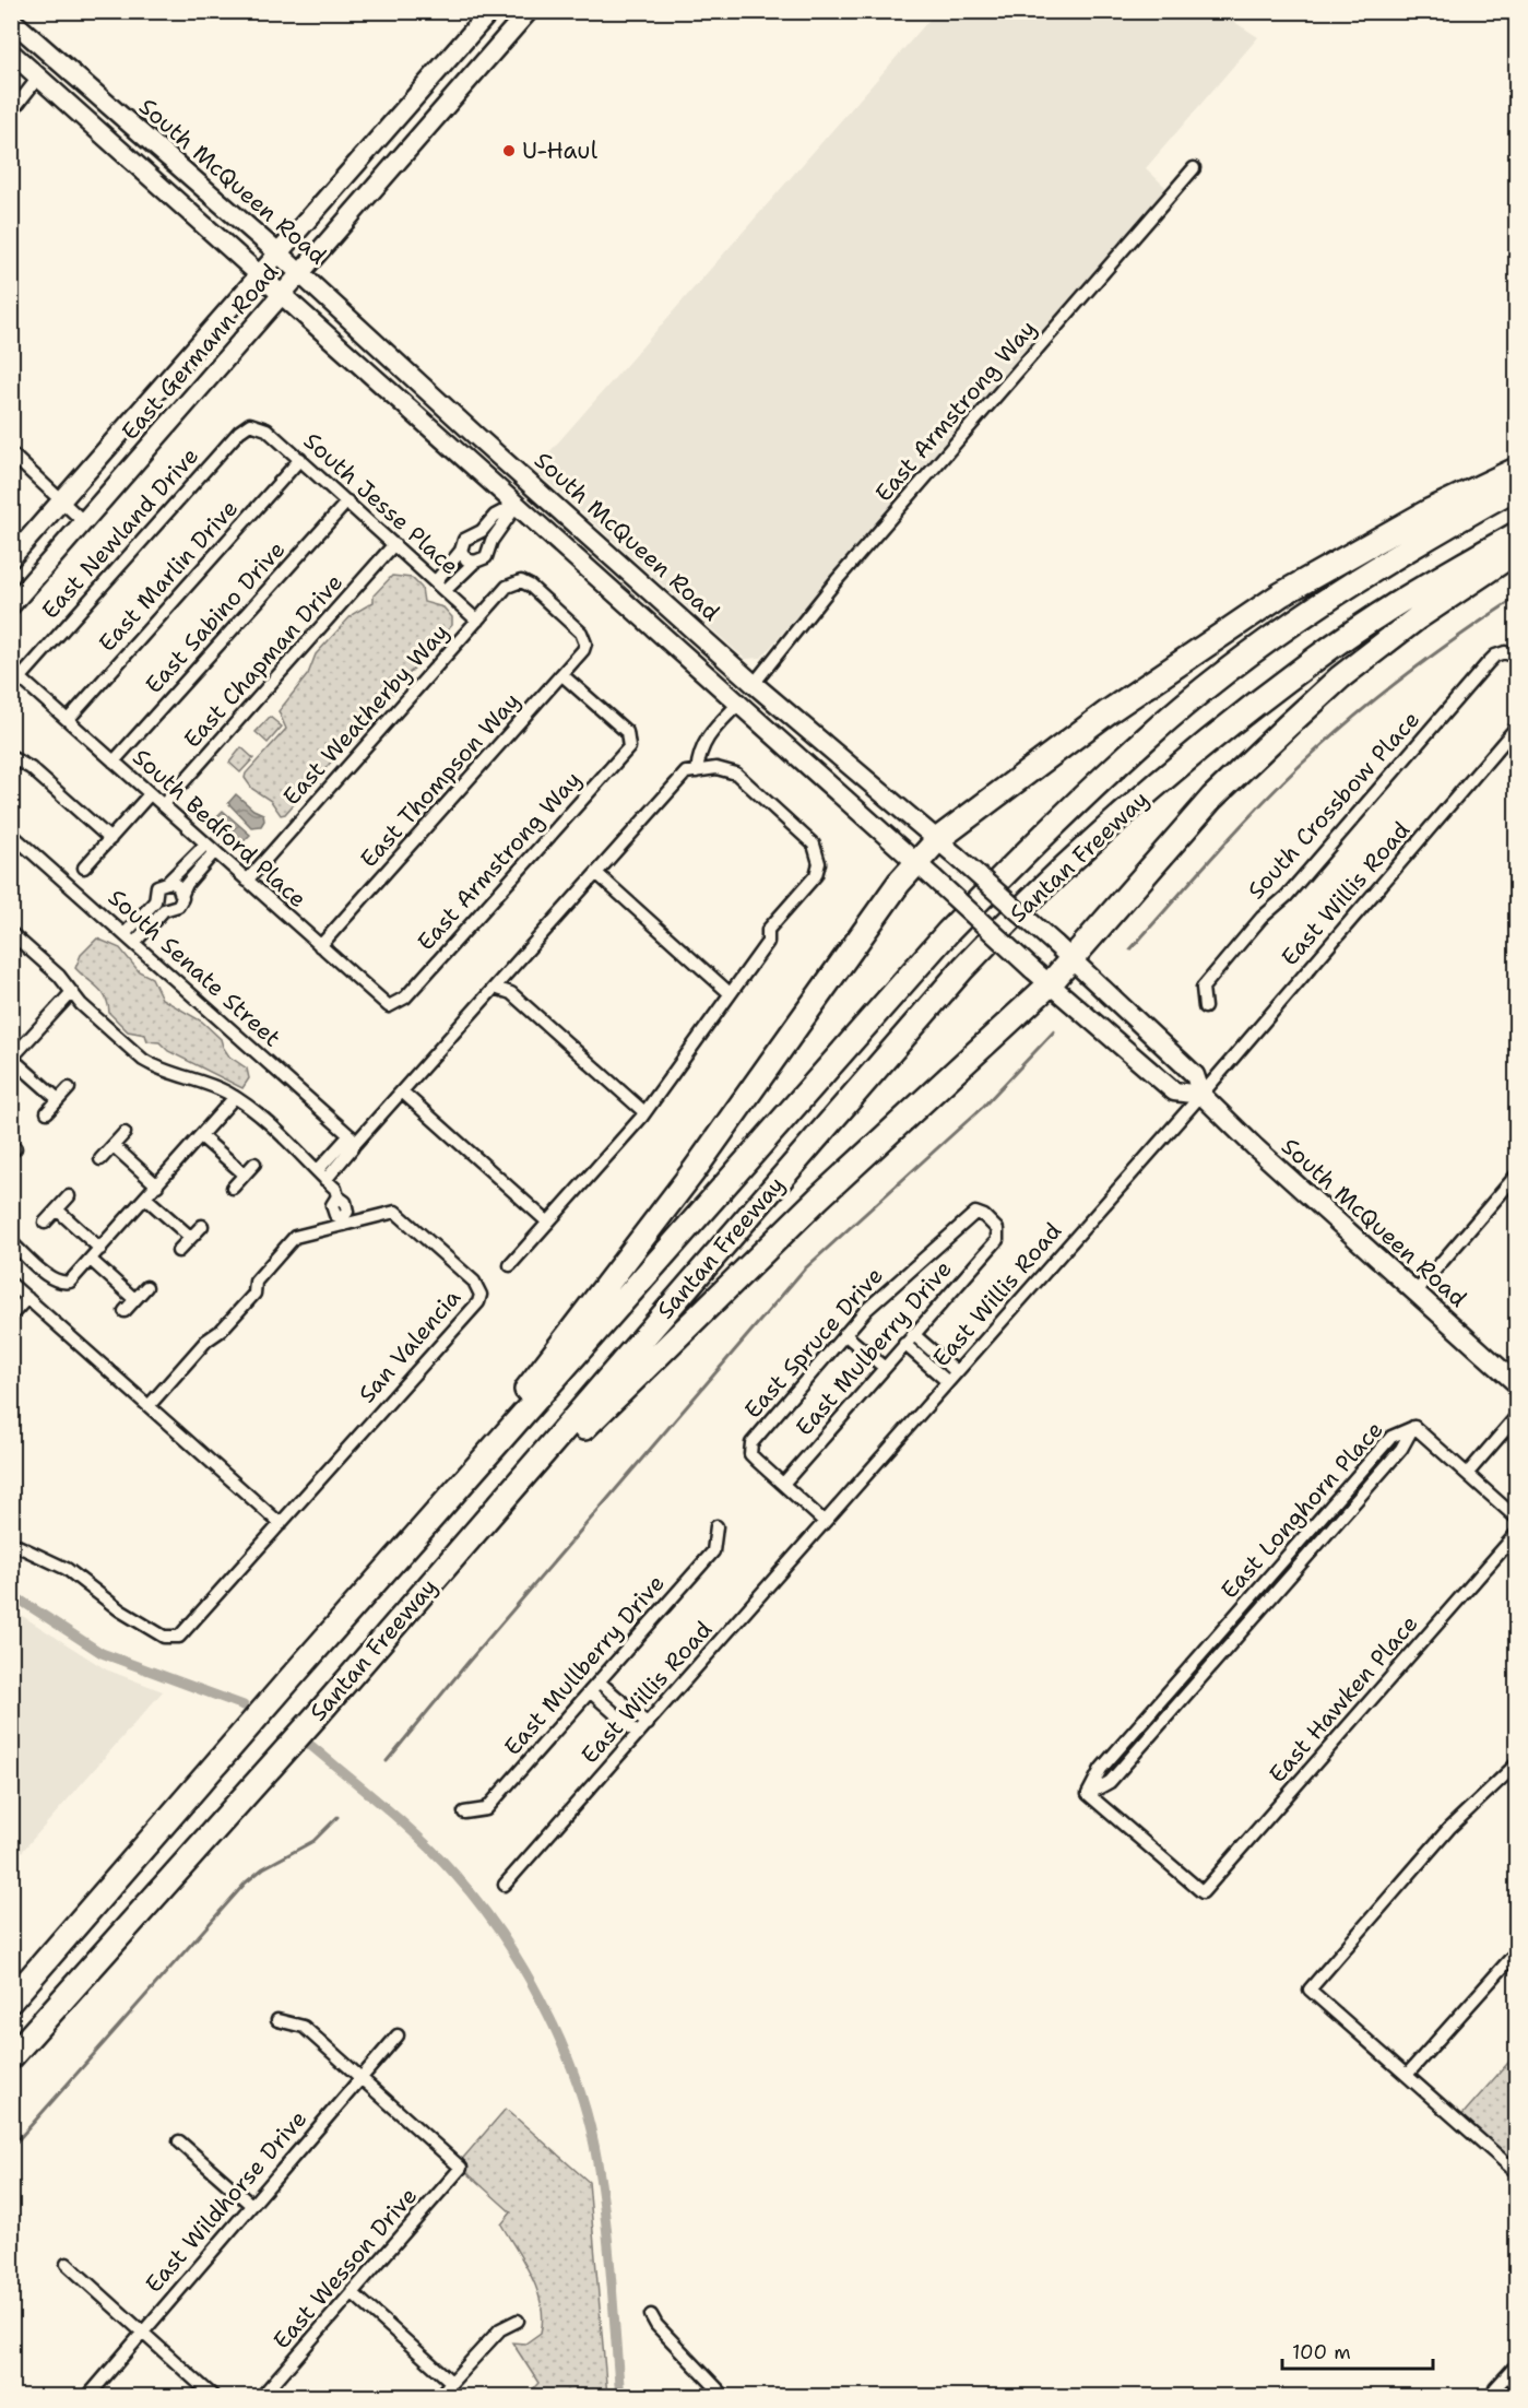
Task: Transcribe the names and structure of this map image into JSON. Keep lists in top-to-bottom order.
{
  "streets": {
    "highway": ["Santan Freeway"],
    "main road": ["South McQueen Road", "East Germann Road"],
    "street": [
      "East Armstrong Way",
      "South Jesse Place",
      "East Newland Drive",
      "East Marlin Drive",
      "East Sabino Drive",
      "East Chapman Drive",
      "East Weatherby Way",
      "East Thompson Way",
      "South Crossbow Place",
      "South Bedford Place",
      "East Willis Road",
      "South Senate Street",
      "East Spruce Drive",
      "San Valencia",
      "East Mulberry Drive",
      "East Longhorn Place",
      "East Mullberry Drive",
      "East Hawken Place",
      "East Wildhorse Drive",
      "East Wesson Drive"
    ]
  },
  "crossings": [
    ["South McQueen Road", "East Germann Road"],
    ["South McQueen Road", "East Armstrong Way"],
    ["South McQueen Road", "East Willis Road"],
    ["East Armstrong Way", "East Thompson Way"],
    ["East Armstrong Way", "South Bedford Place"],
    ["South Jesse Place", "East Newland Drive"],
    ["South Jesse Place", "East Marlin Drive"],
    ["South Jesse Place", "East Sabino Drive"],
    ["South Jesse Place", "East Chapman Drive"],
    ["South Jesse Place", "East Weatherby Way"],
    ["East Newland Drive", "South Bedford Place"],
    ["East Marlin Drive", "South Bedford Place"],
    ["East Sabino Drive", "South Bedford Place"],
    ["East Chapman Drive", "South Bedford Place"],
    ["East Weatherby Way", "East Thompson Way"],
    ["East Weatherby Way", "South Bedford Place"],
    ["East Thompson Way", "South Bedford Place"],
    ["East Spruce Drive", "East Mulberry Drive"],
    ["East Longhorn Place", "East Hawken Place"],
    ["East Wildhorse Drive", "East Wesson Drive"]
  ],
  "places": ["U-Haul"],
  "scale_bar": "100 m"
}
